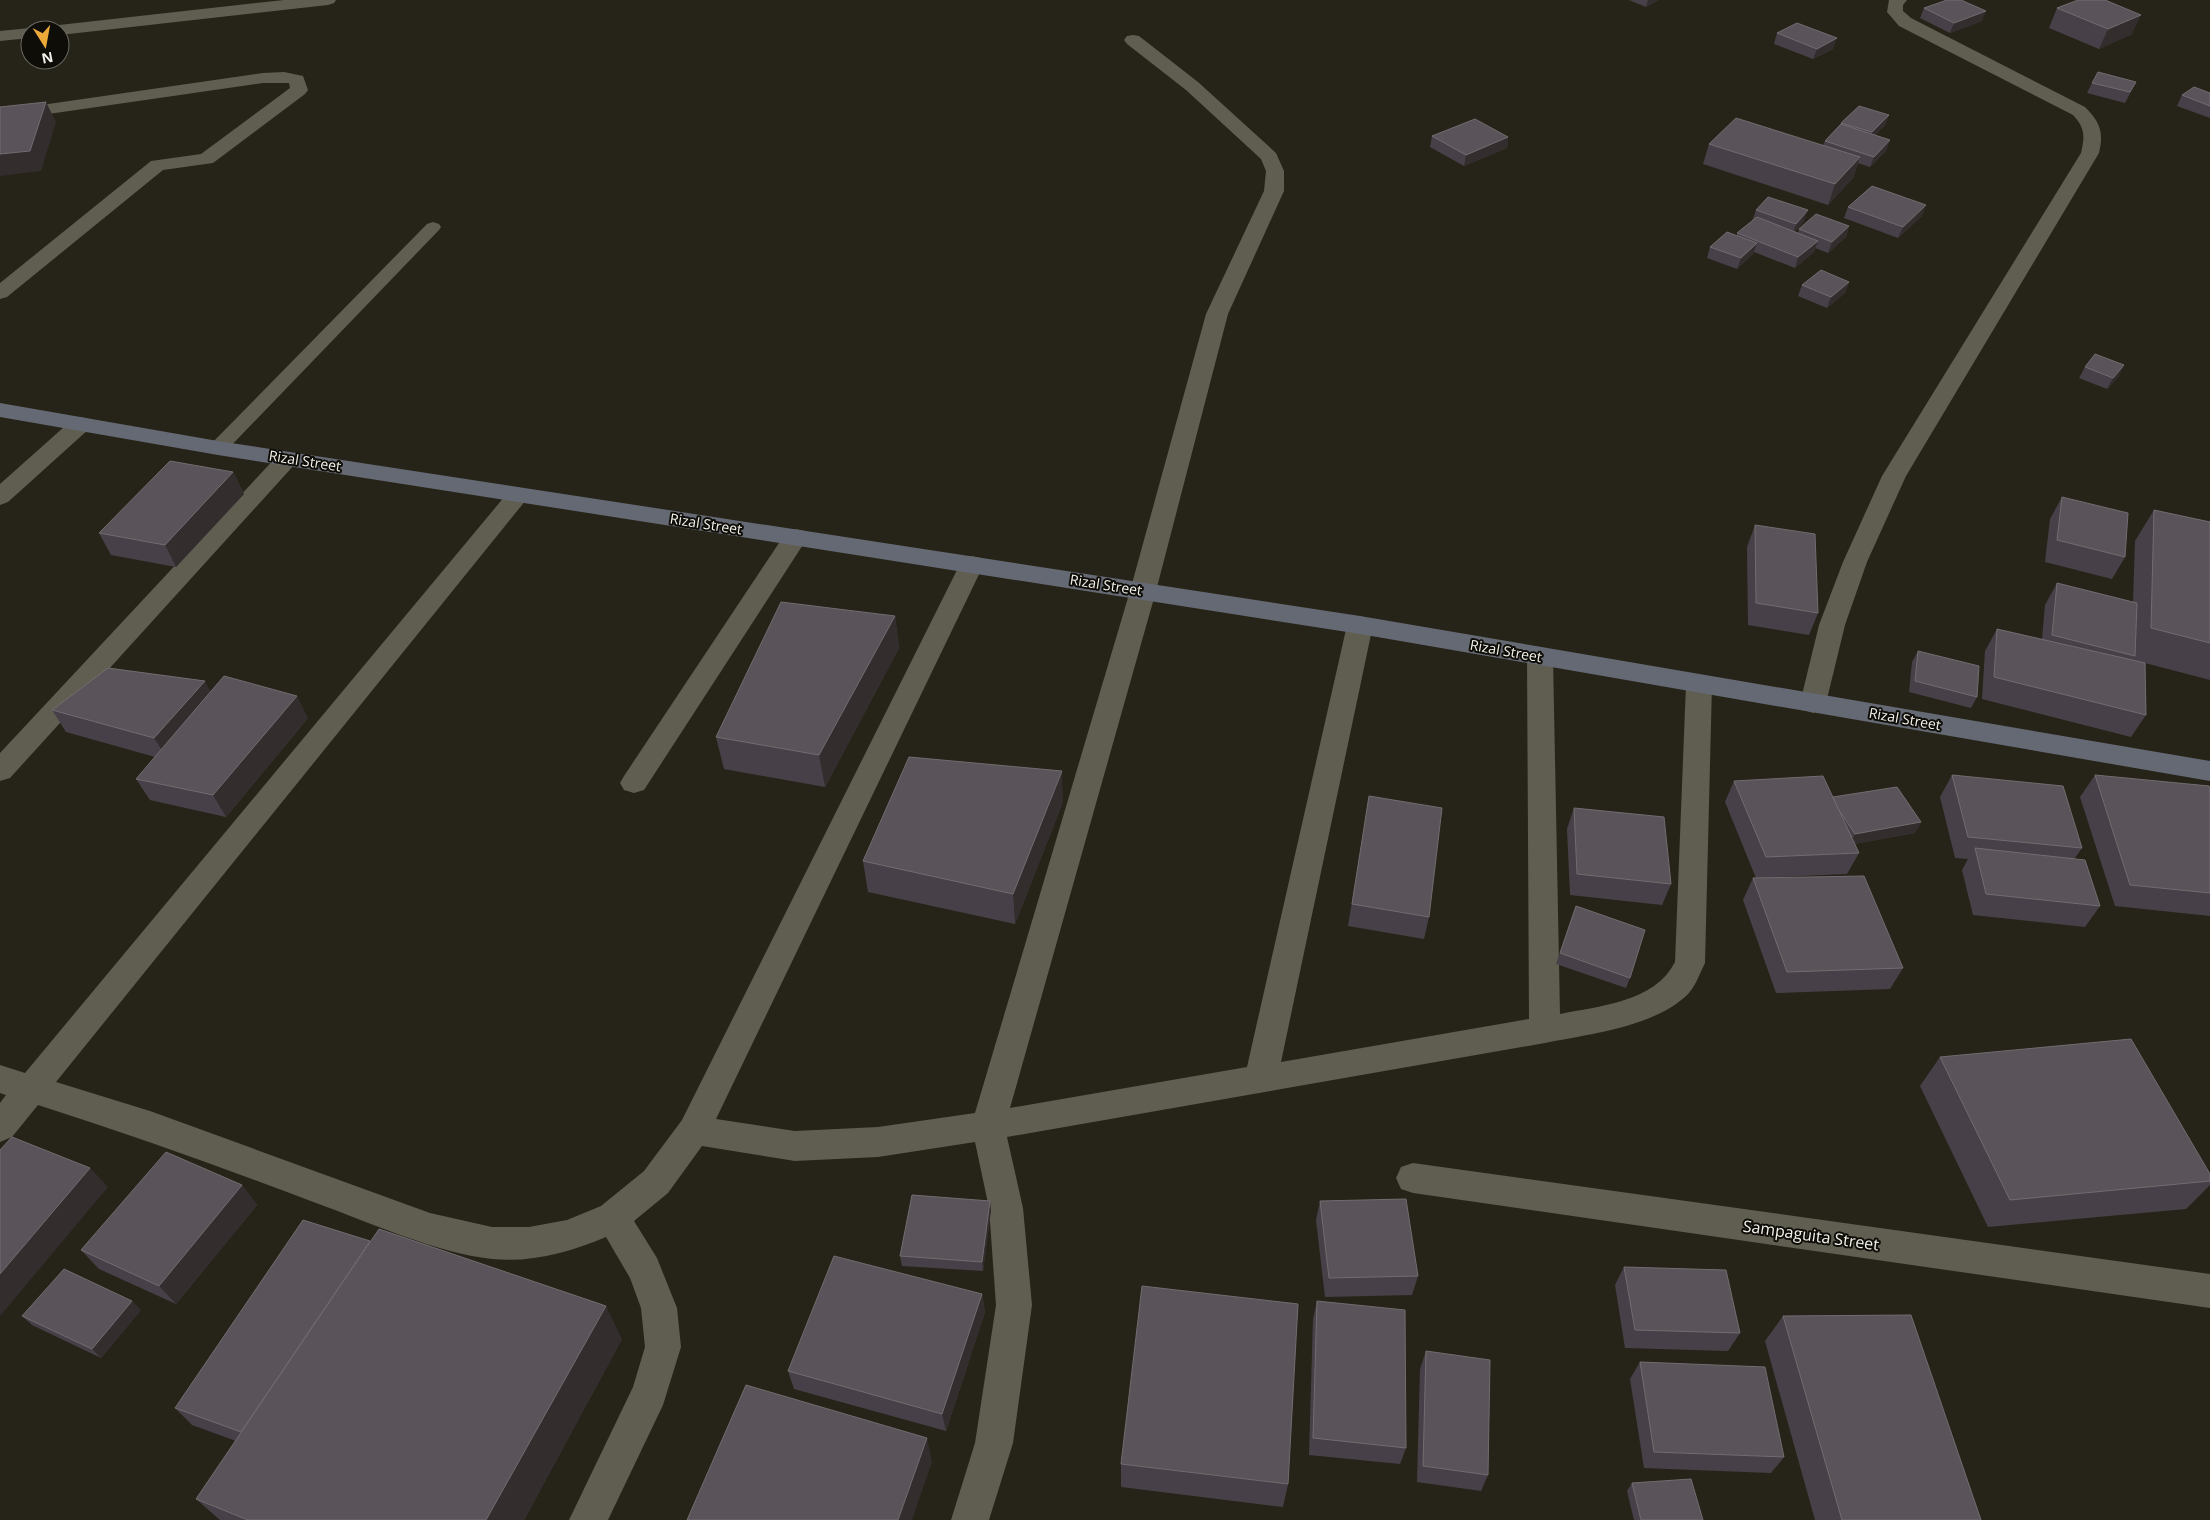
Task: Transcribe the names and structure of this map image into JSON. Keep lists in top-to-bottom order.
{
  "streets": {
    "street": ["Rizal Street", "Sampaguita Street"]
  },
  "north": "bottom"
}
